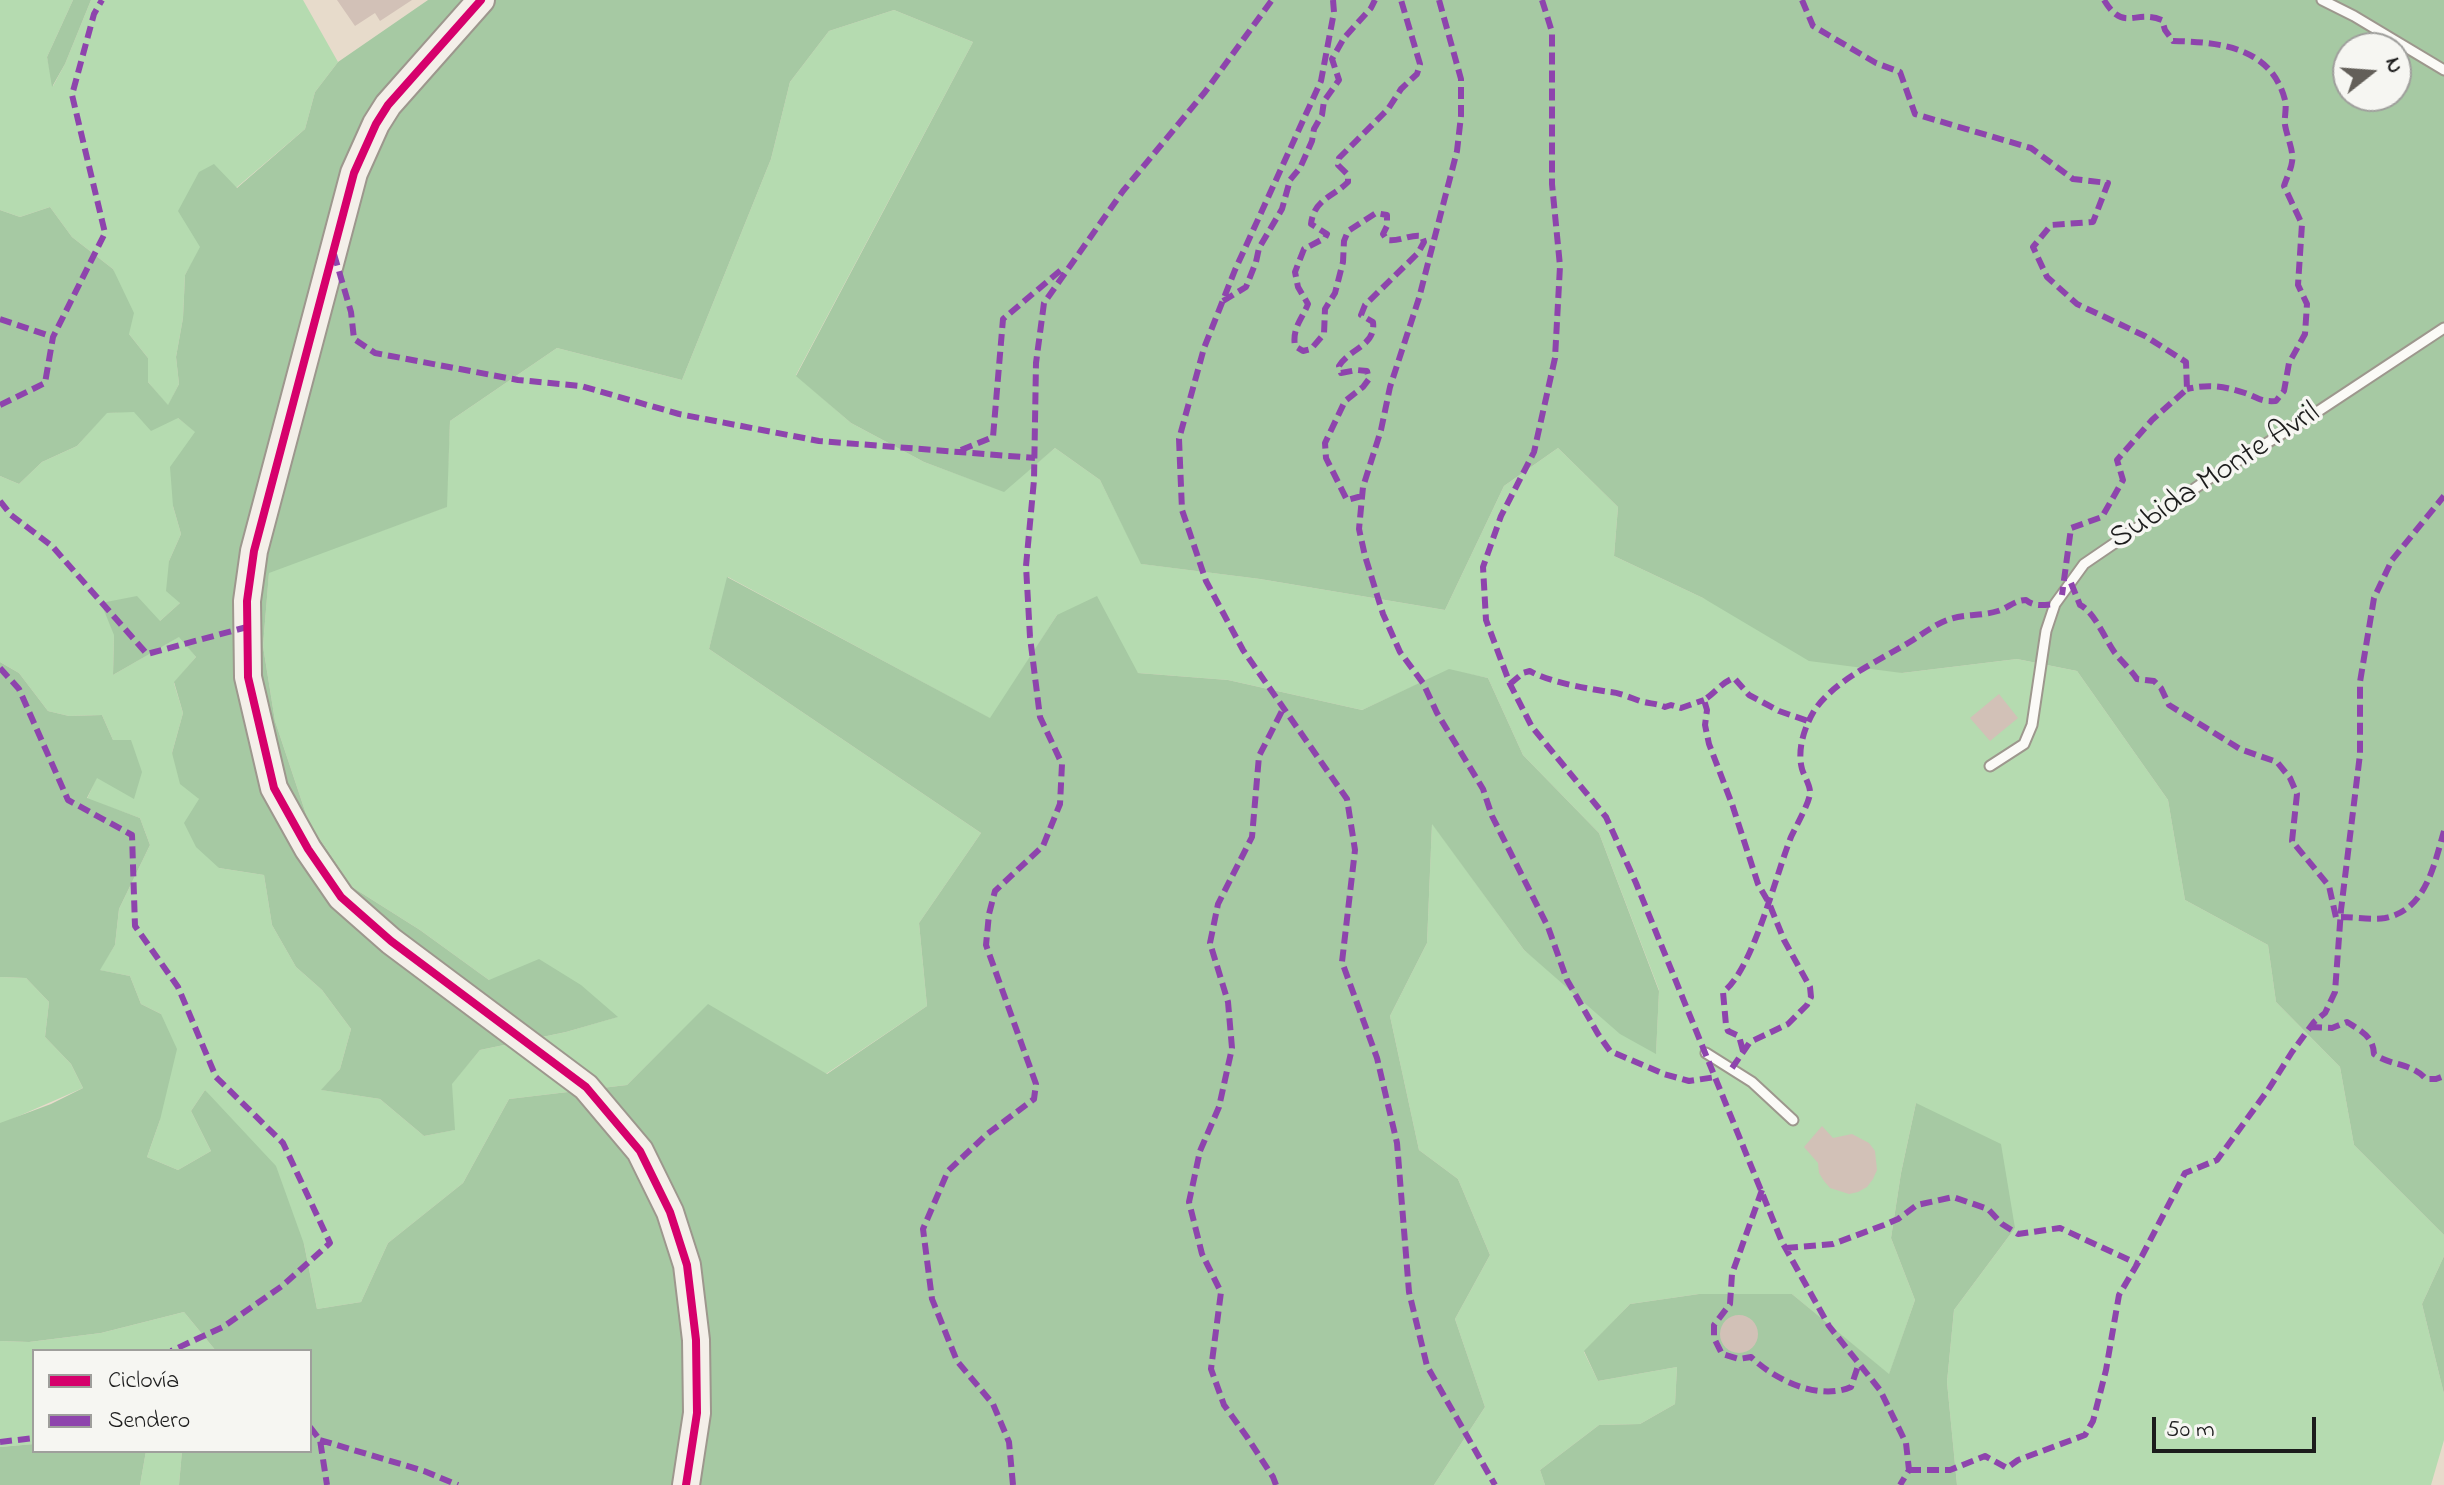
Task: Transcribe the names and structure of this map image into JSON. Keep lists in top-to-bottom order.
{
  "streets": {
    "lane": ["Subida Monte Avril"]
  },
  "legend": ["Ciclovía", "Sendero"],
  "scale_bar": "50 m",
  "north": "right"
}
